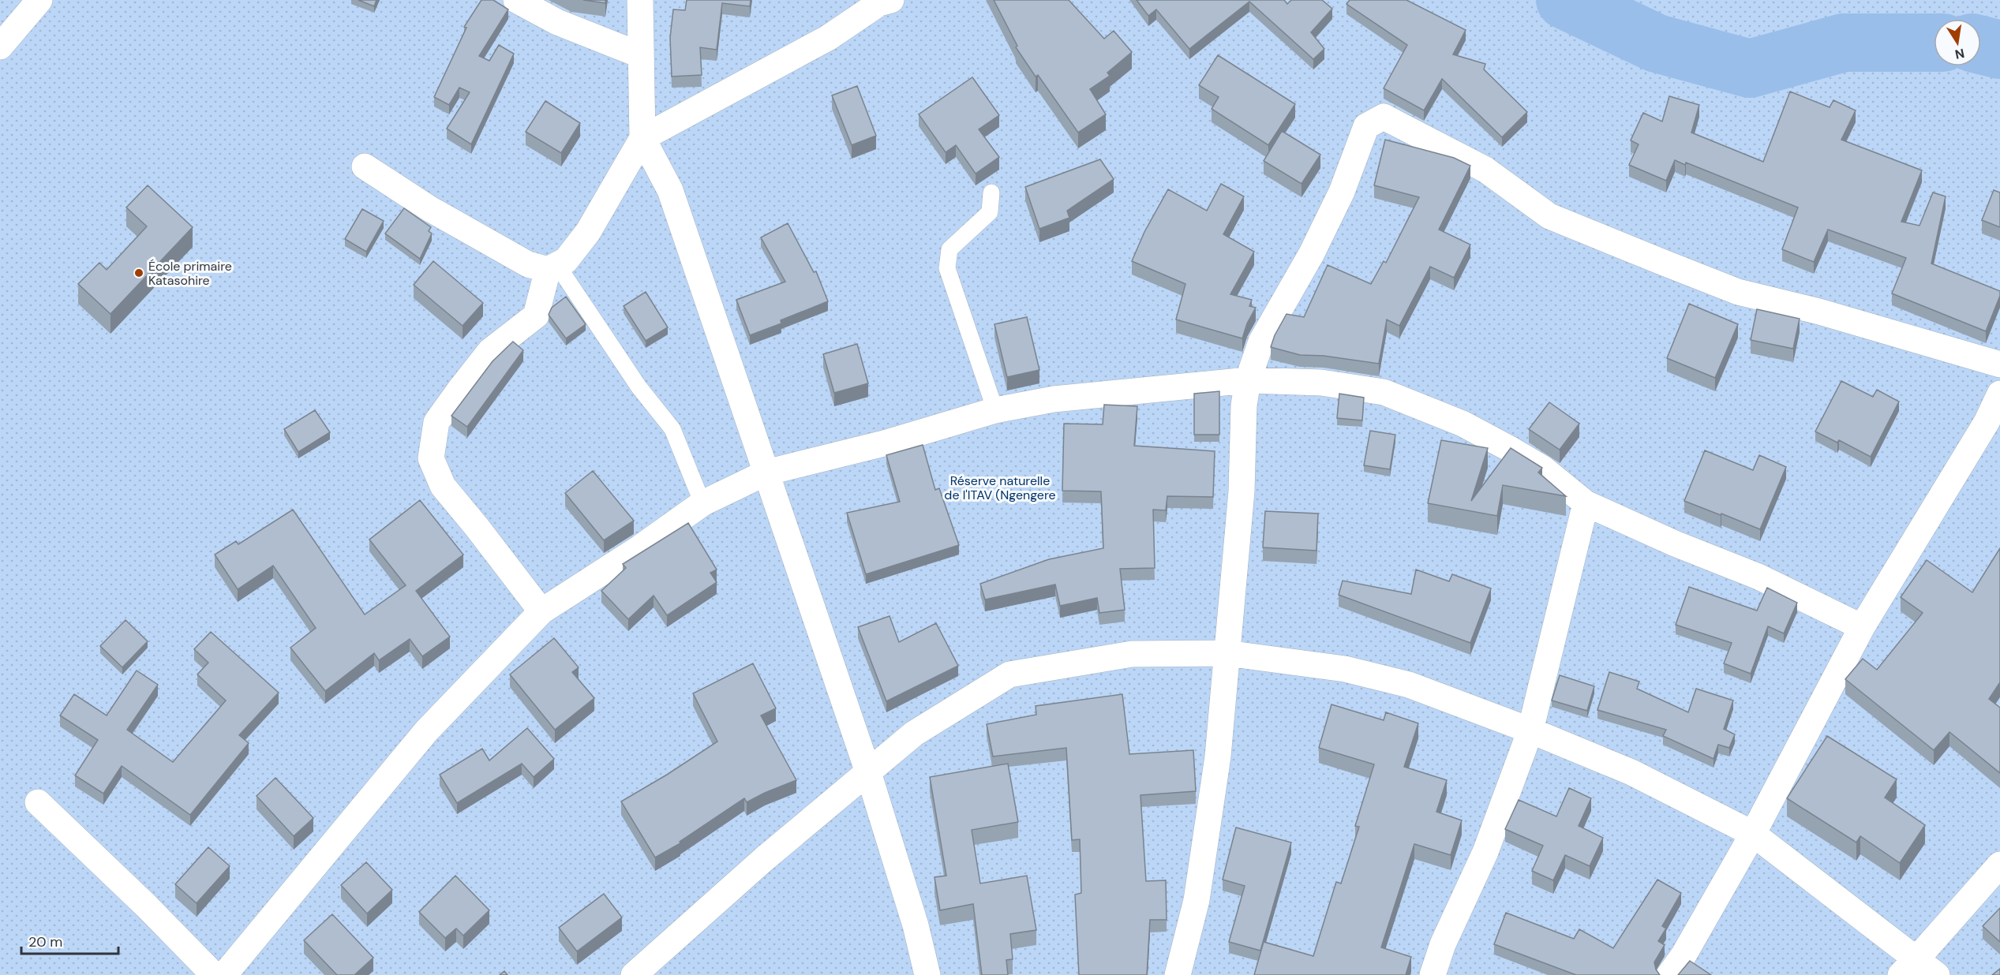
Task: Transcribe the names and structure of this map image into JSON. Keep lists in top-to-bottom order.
{
  "parks": ["Réserve naturelle de l'ITAV (Ngengere"],
  "places": ["École primaire Katasohire"],
  "scale_bar": "20 m",
  "north": "bottom"
}
